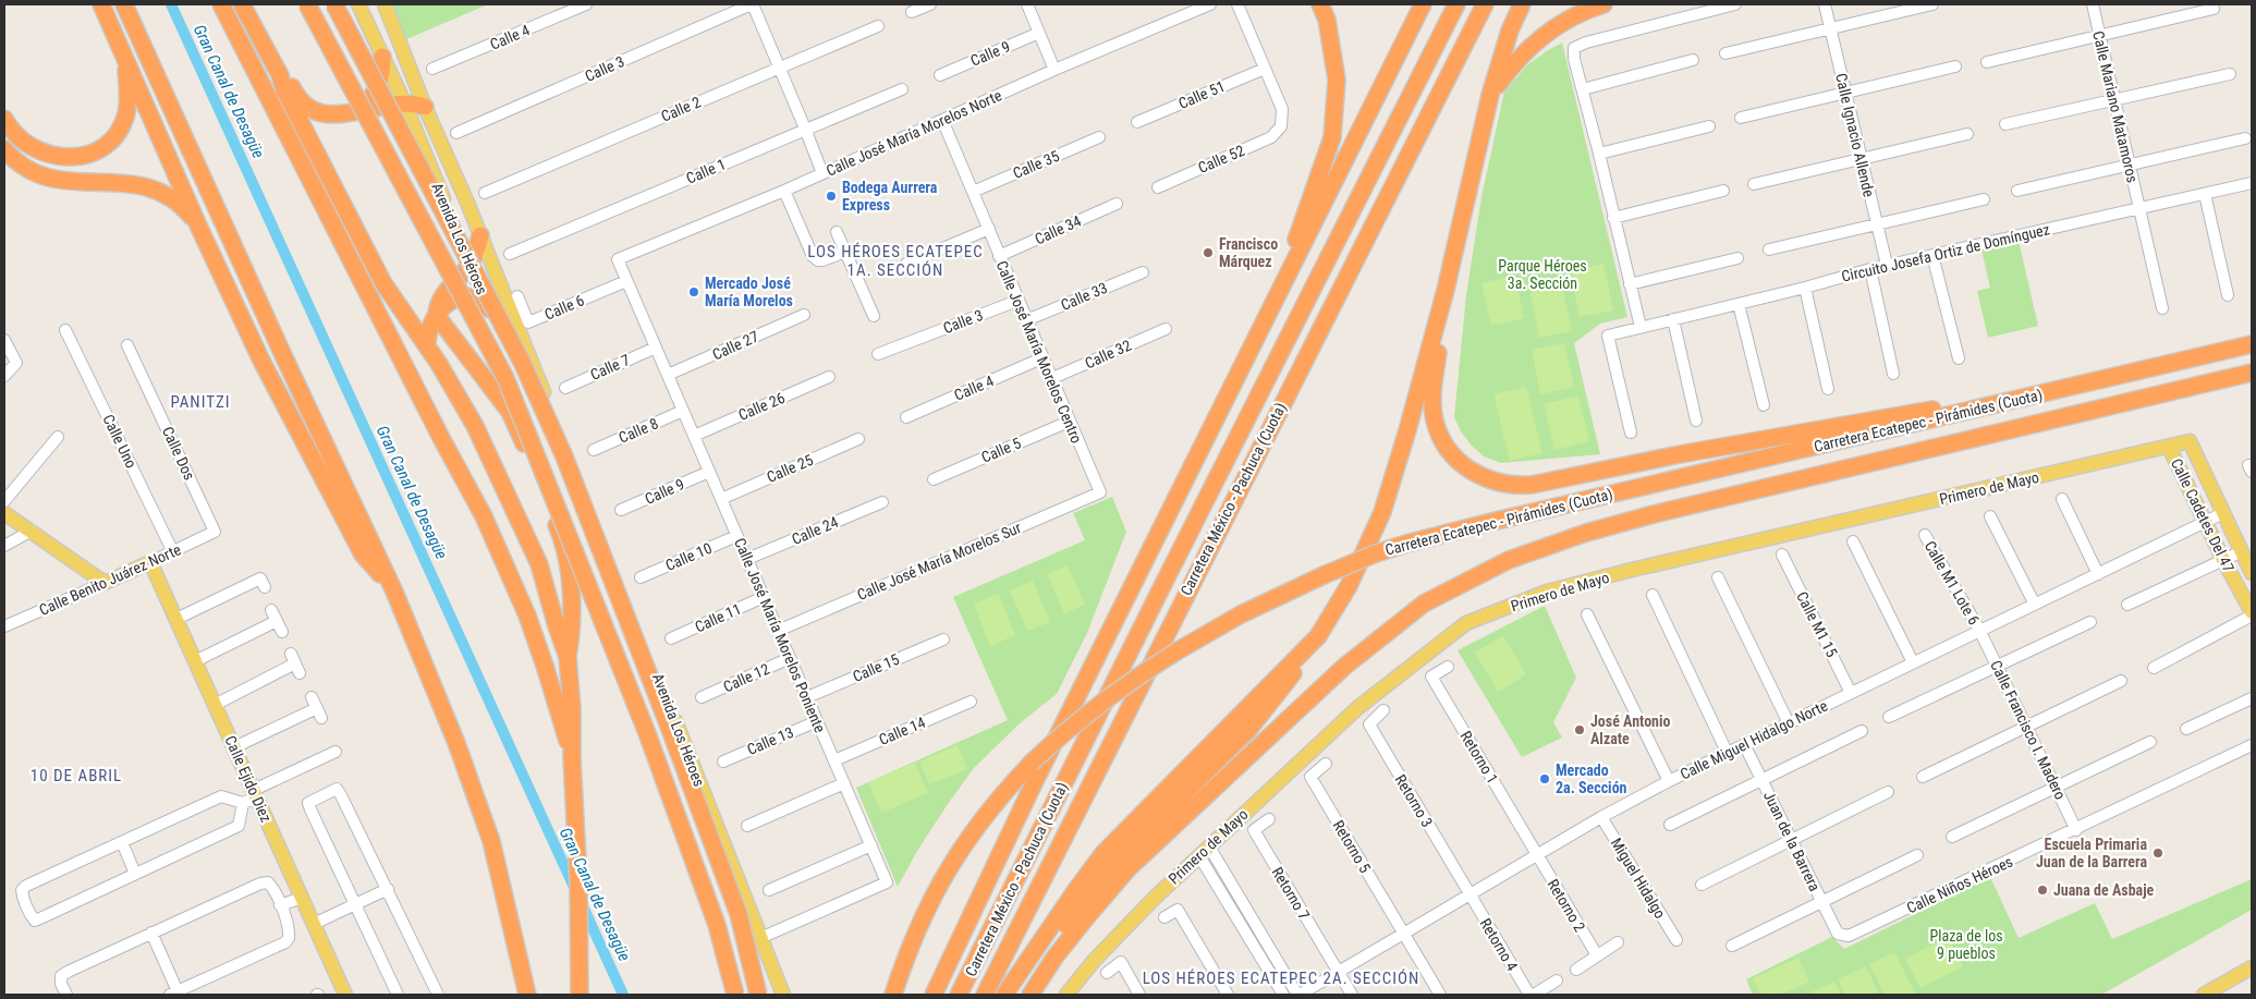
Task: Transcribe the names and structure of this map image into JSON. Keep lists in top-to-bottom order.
{
  "streets": {
    "highway": ["Carretera Ecatepec - Pirámides (Cuota)", "Carretera México - Pachuca (Cuota)"],
    "main road": [
      "Avenida Los Héroes",
      "Primero de Mayo",
      "Calle Cadetes Del 47",
      "Calle Benito Juárez Norte",
      "Calle Ejido Diez"
    ],
    "street": [
      "Calle 4",
      "Calle 9",
      "Calle 3",
      "Calle 51",
      "Calle Mariano Matamoros",
      "Calle 2",
      "Calle José María Morelos Norte",
      "Calle Ignacio Allende",
      "Calle 52",
      "Calle 35",
      "Calle 1",
      "Calle 34",
      "Circuito Josefa Ortiz de Domínguez",
      "Calle 33",
      "Calle 6",
      "Calle 27",
      "Calle José María Morelos Centro",
      "Calle 32",
      "Calle 7",
      "Calle 26",
      "Calle 8",
      "Calle Uno",
      "Calle 5",
      "Calle Dos",
      "Calle 25",
      "Calle 24",
      "Calle 10",
      "Calle José María Morelos Sur",
      "Calle M1 Lote 6",
      "Calle 11",
      "Calle M1 15",
      "Calle José María Morelos Poniente",
      "Calle 15",
      "Calle 12",
      "Calle Francisco I. Madero",
      "Calle 14",
      "Calle Miguel Hidalgo Norte",
      "Calle 13",
      "Retorno 1",
      "Retorno 3",
      "Juan de la Barrera",
      "Retorno 5",
      "Miguel Hidalgo",
      "Calle Niños Héroes",
      "Retorno 7",
      "Retorno 2",
      "Retorno 4"
    ]
  },
  "crossings": [
    ["Calle 4", "Calle José María Morelos Centro"],
    ["Calle 9", "Calle José María Morelos Poniente"],
    ["Calle 3", "Calle José María Morelos Centro"],
    ["Calle 51", "Calle 52"],
    ["Calle Mariano Matamoros", "Circuito Josefa Ortiz de Domínguez"],
    ["Calle José María Morelos Norte", "Calle José María Morelos Centro"],
    ["Calle José María Morelos Norte", "Calle José María Morelos Poniente"],
    ["Calle Ignacio Allende", "Circuito Josefa Ortiz de Domínguez"],
    ["Calle 35", "Calle José María Morelos Centro"],
    ["Calle 34", "Calle José María Morelos Centro"],
    ["Avenida Los Héroes", "Calle José María Morelos Poniente"],
    ["Calle 33", "Calle José María Morelos Centro"],
    ["Calle 6", "Calle José María Morelos Poniente"],
    ["Calle 27", "Calle José María Morelos Poniente"],
    ["Calle José María Morelos Centro", "Calle 32"],
    ["Calle José María Morelos Centro", "Calle 5"],
    ["Calle José María Morelos Centro", "Calle José María Morelos Sur"],
    ["Calle 7", "Calle José María Morelos Poniente"],
    ["Calle 26", "Calle José María Morelos Poniente"],
    ["Calle 8", "Calle José María Morelos Poniente"],
    ["Calle Uno", "Calle Benito Juárez Norte"],
    ["Calle Dos", "Calle Benito Juárez Norte"],
    ["Calle 25", "Calle José María Morelos Poniente"],
    ["Primero de Mayo", "Calle Cadetes Del 47"],
    ["Calle Cadetes Del 47", "Calle Miguel Hidalgo Norte"],
    ["Calle 24", "Calle José María Morelos Poniente"],
    ["Calle 10", "Calle José María Morelos Poniente"],
    ["Calle José María Morelos Sur", "Calle José María Morelos Poniente"],
    ["Calle Benito Juárez Norte", "Calle Ejido Diez"],
    ["Calle M1 Lote 6", "Calle Francisco I. Madero"],
    ["Calle M1 Lote 6", "Calle Miguel Hidalgo Norte"],
    ["Calle 11", "Calle José María Morelos Poniente"],
    ["Calle M1 15", "Calle Miguel Hidalgo Norte"],
    ["Calle José María Morelos Poniente", "Calle 15"],
    ["Calle José María Morelos Poniente", "Calle 12"],
    ["Calle José María Morelos Poniente", "Calle 14"],
    ["Calle José María Morelos Poniente", "Calle 13"],
    ["Calle Francisco I. Madero", "Calle Miguel Hidalgo Norte"],
    ["Calle Francisco I. Madero", "Calle Niños Héroes"],
    ["Calle Miguel Hidalgo Norte", "Retorno 1"],
    ["Calle Miguel Hidalgo Norte", "Retorno 3"],
    ["Calle Miguel Hidalgo Norte", "Juan de la Barrera"],
    ["Calle Miguel Hidalgo Norte", "Retorno 5"],
    ["Calle Miguel Hidalgo Norte", "Miguel Hidalgo"],
    ["Calle Miguel Hidalgo Norte", "Retorno 7"],
    ["Calle Miguel Hidalgo Norte", "Retorno 2"],
    ["Calle Miguel Hidalgo Norte", "Retorno 4"],
    ["Retorno 1", "Retorno 2"],
    ["Retorno 3", "Retorno 4"],
    ["Juan de la Barrera", "Calle Niños Héroes"]
  ],
  "districts": [
    "LOS HÉROES ECATEPEC 1A. SECCIÓN",
    "PANITZI",
    "10 DE ABRIL",
    "LOS HÉROES ECATEPEC 2A. SECCIÓN"
  ],
  "water": ["Gran Canal de Desagüe"],
  "parks": ["Parque Héroes 3a. Sección", "Plaza de los 9 pueblos"],
  "places": [
    "Bodega Aurrera Express",
    "Francisco Márquez",
    "Mercado José María Morelos",
    "José Antonio Alzate",
    "Mercado 2a. Sección",
    "Escuela Primaria Juan de la Barrera",
    "Juana de Asbaje"
  ]
}
